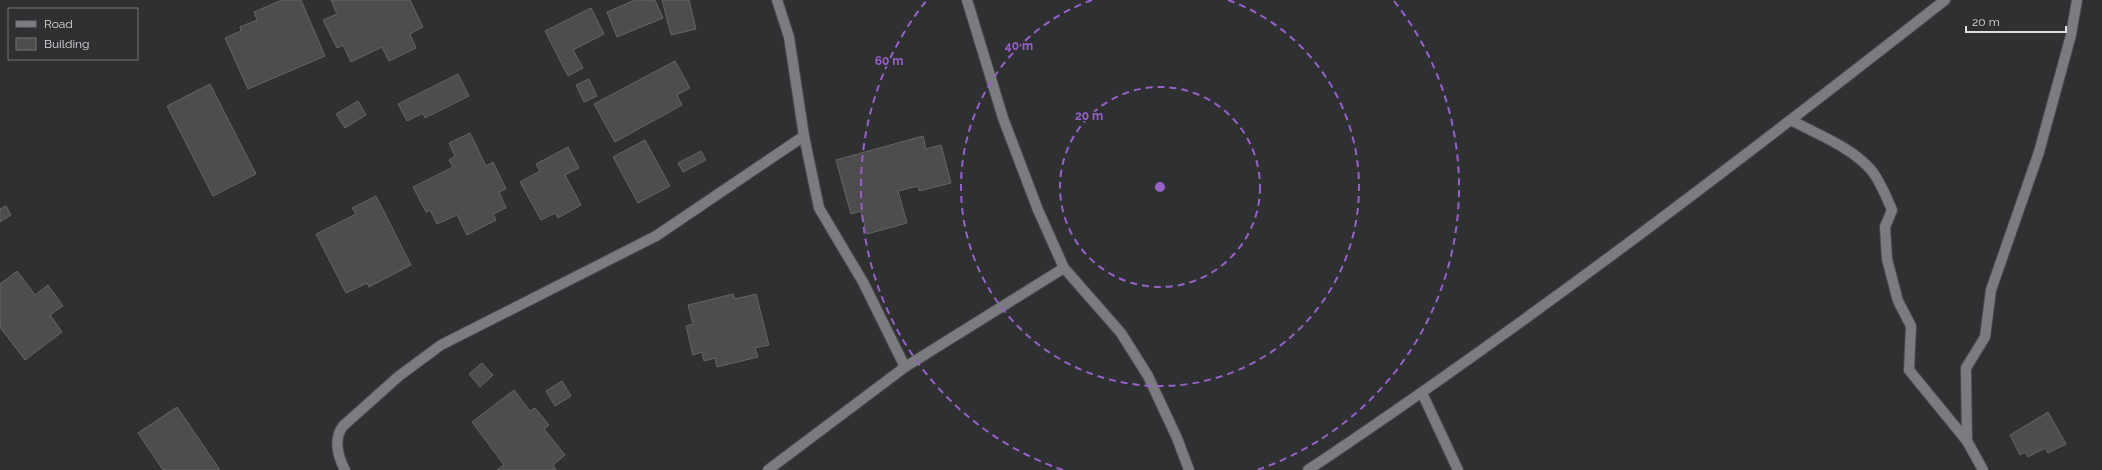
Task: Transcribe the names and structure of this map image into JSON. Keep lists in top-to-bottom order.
{
  "legend": ["Road", "Building"],
  "scale_bar": "20 m",
  "rings": ["40 m", "60 m", "20 m"]
}
